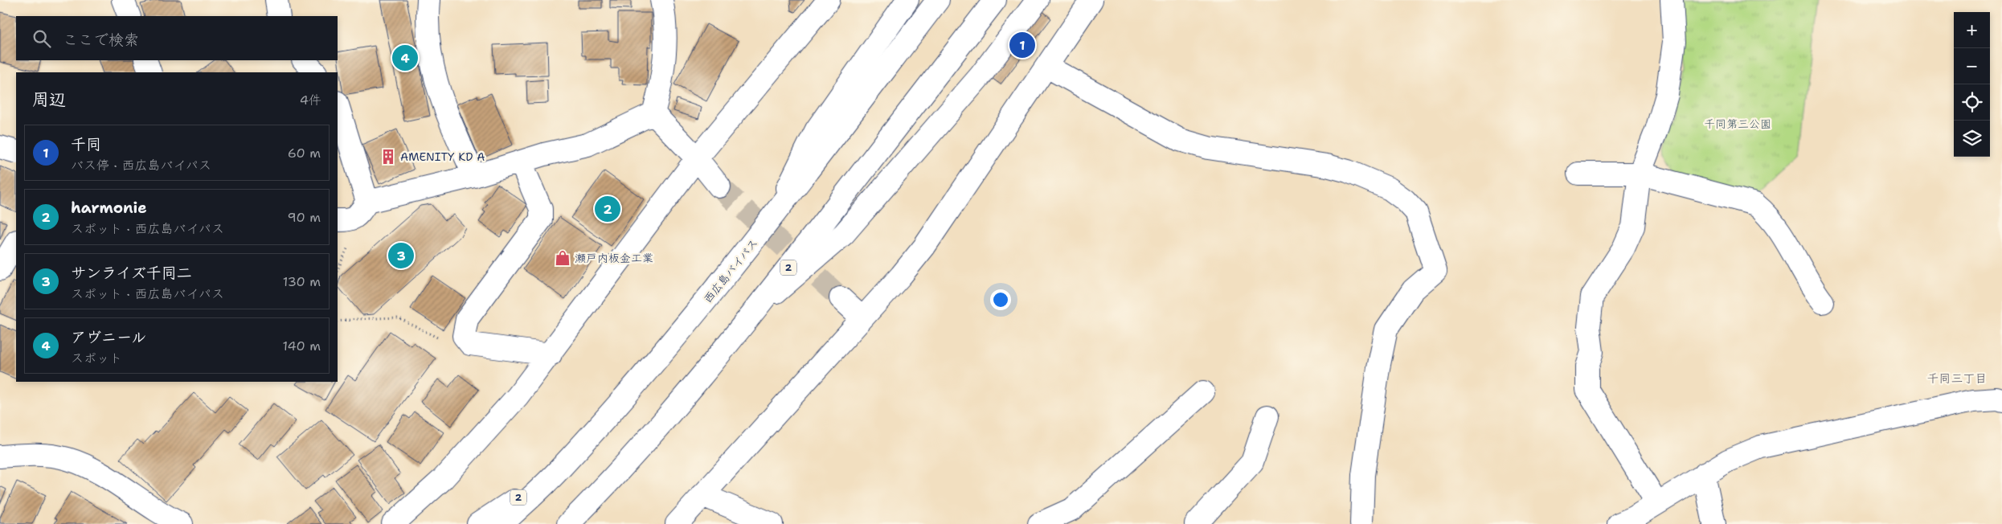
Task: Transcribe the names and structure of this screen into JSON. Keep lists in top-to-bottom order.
{
  "streets": {
    "main road": ["2", "西広島バイパス"]
  },
  "crossings": [
    ["2", "西広島バイパス"]
  ],
  "districts": ["千同三丁目"],
  "parks": ["千同第三公園"],
  "places": {
    "building": ["AMENITY KD A"],
    "shop": ["瀬戸内板金工業"]
  },
  "page": {
    "map_buttons": ["+", "−"],
    "search": "ここで検索",
    "pins": [
      "1",
      "4",
      "2",
      "3"
    ],
    "heading": ["周辺", "4件"],
    "list": [
      {
        "mark": "1",
        "name": "千同",
        "note": "バス停 · 西広島バイパス",
        "value": "60 m"
      },
      {
        "mark": "2",
        "name": "harmonie",
        "note": "スポット · 西広島バイパス",
        "value": "90 m"
      },
      {
        "mark": "3",
        "name": "サンライズ千同二",
        "note": "スポット · 西広島バイパス",
        "value": "130 m"
      },
      {
        "mark": "4",
        "name": "アヴニール",
        "note": "スポット",
        "value": "140 m"
      }
    ]
  }
}
